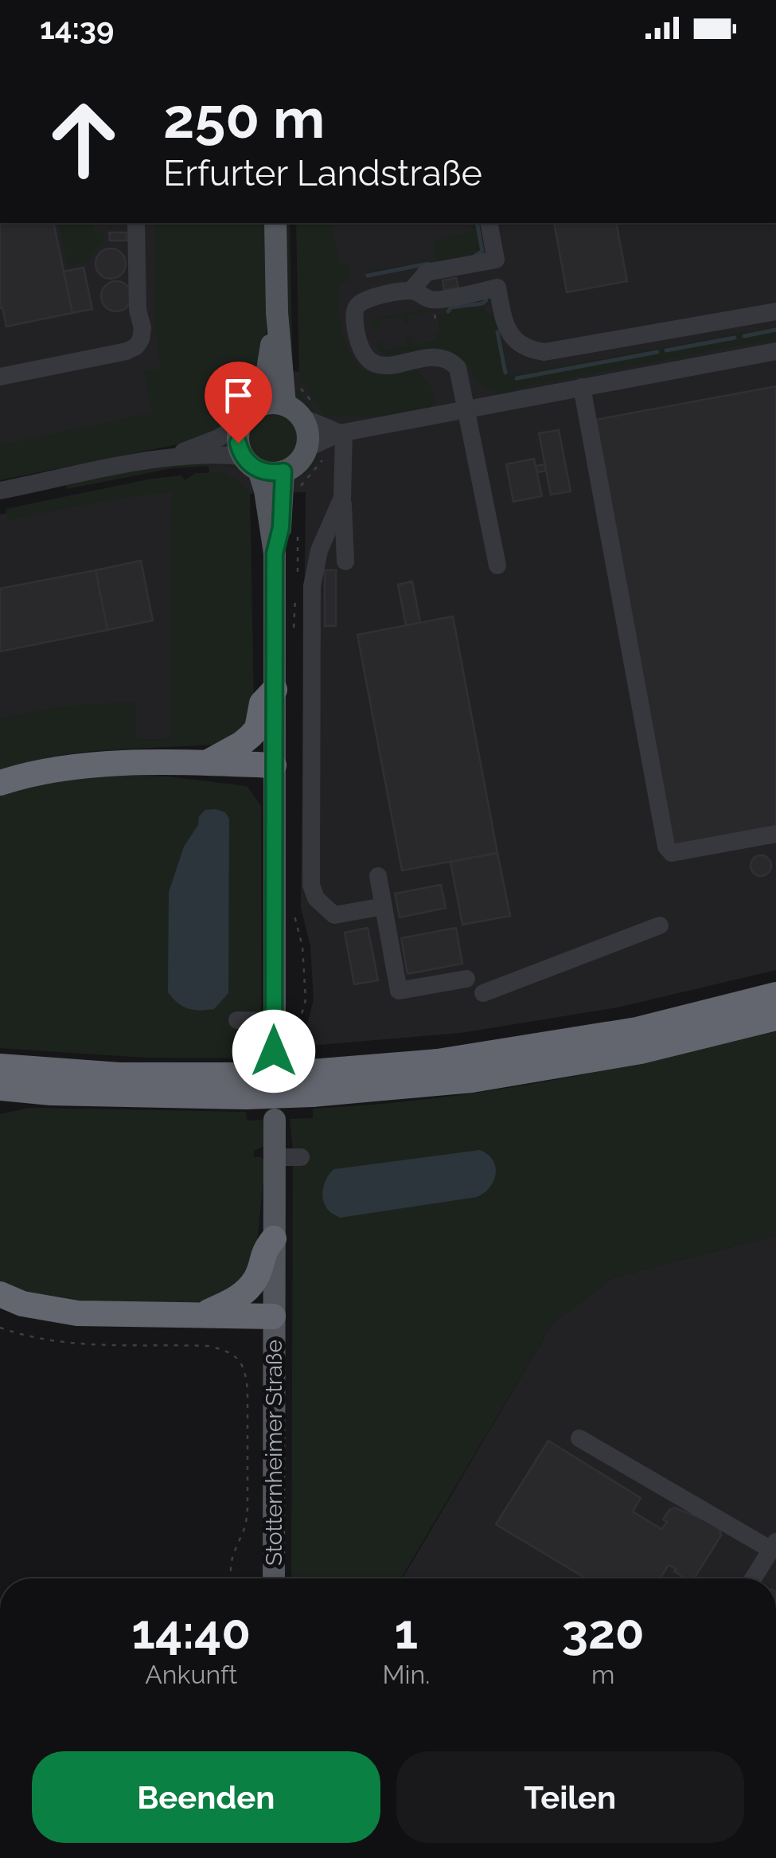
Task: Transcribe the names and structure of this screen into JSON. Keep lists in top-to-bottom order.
{
  "streets": {
    "main road": ["Stotternheimer Straße"]
  },
  "page": {
    "status": "14:39",
    "turn": ["250 m", "Erfurter Landstraße"],
    "eta": [
      "14:40",
      "Ankunft",
      "1",
      "Min.",
      "320",
      "m"
    ],
    "buttons": ["Beenden", "Teilen"]
  }
}
